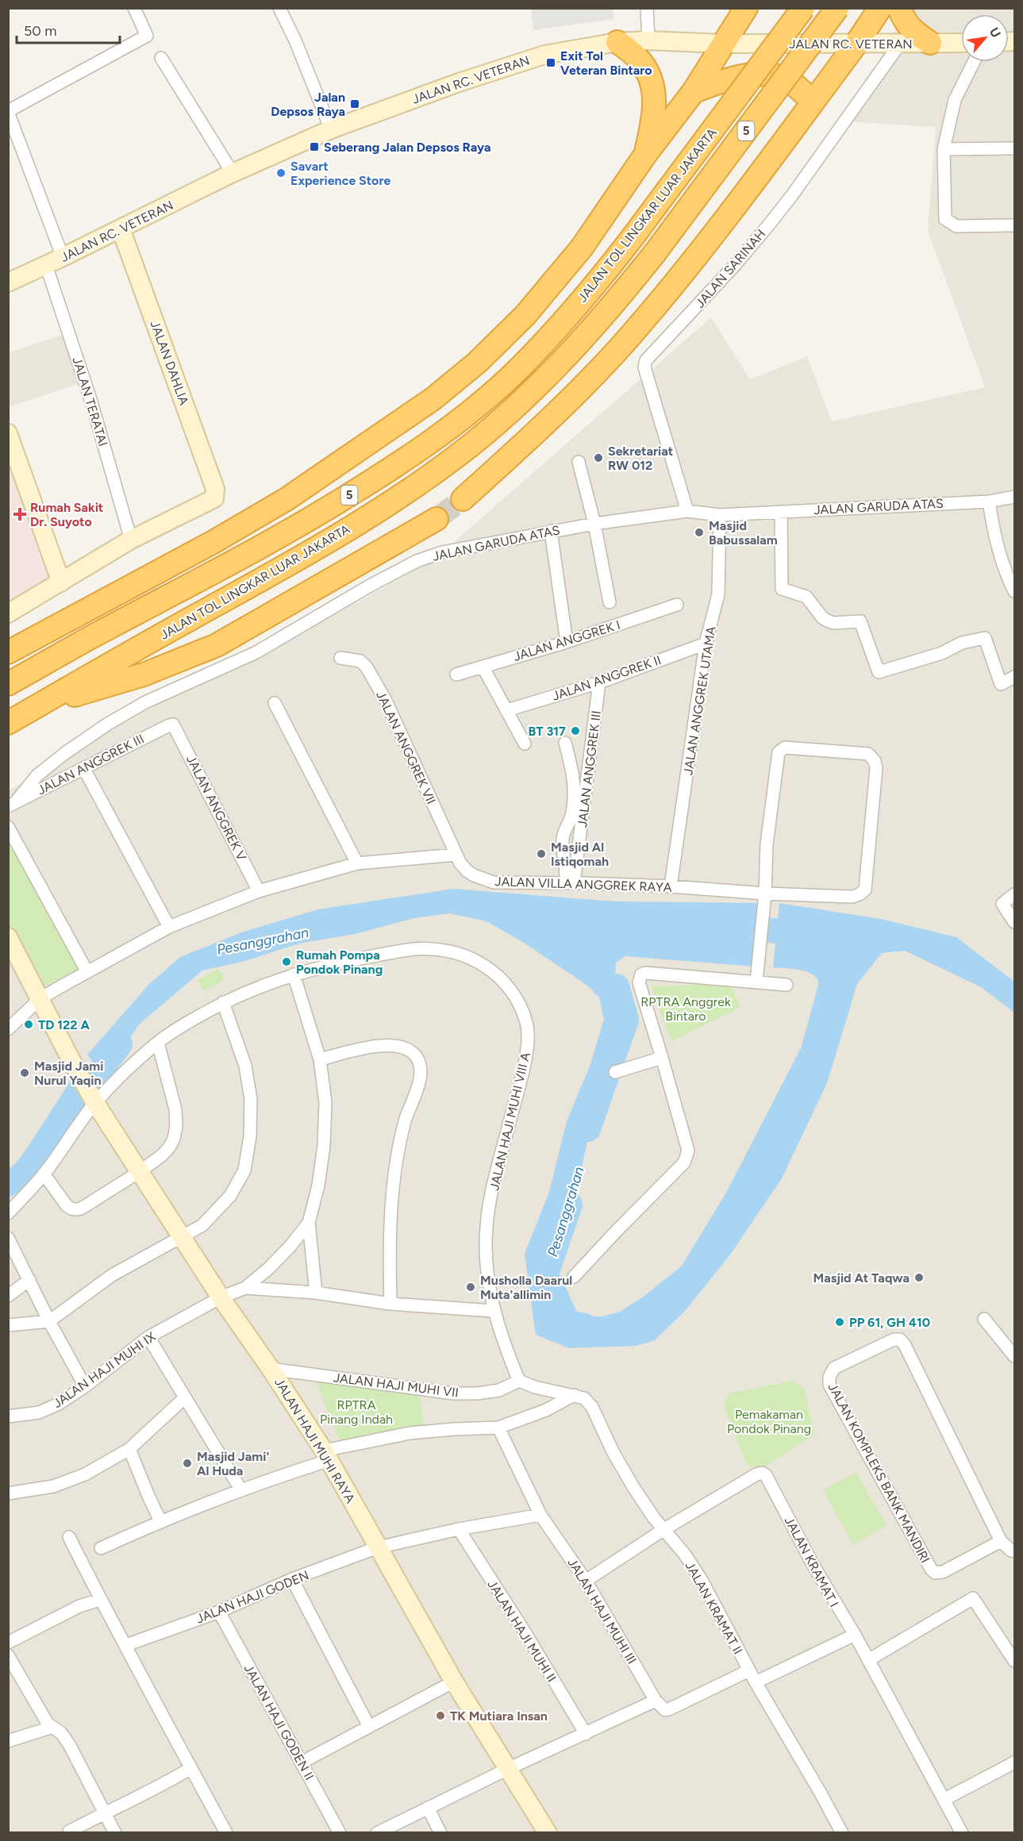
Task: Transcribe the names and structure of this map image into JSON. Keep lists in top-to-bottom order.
{
  "streets": {
    "highway": ["5", "JALAN TOL LINGKAR LUAR JAKARTA"],
    "street": [
      "JALAN RC. VETERAN",
      "JALAN SARINAH",
      "JALAN DAHLIA",
      "JALAN TERATAI",
      "JALAN GARUDA ATAS",
      "JALAN ANGGREK I",
      "JALAN ANGGREK II",
      "JALAN ANGGREK UTAMA",
      "JALAN ANGGREK VII",
      "JALAN ANGGREK III",
      "JALAN ANGGREK V",
      "JALAN VILLA ANGGREK RAYA",
      "JALAN HAJI MUHI VIII A",
      "JALAN HAJI MUHI IX",
      "JALAN HAJI MUHI VII",
      "JALAN HAJI MUHI RAYA",
      "JALAN KOMPLEKS BANK MANDIRI",
      "JALAN KRAMAT I",
      "JALAN HAJI GODEN",
      "JALAN KRAMAT II",
      "JALAN HAJI MUHI III",
      "JALAN HAJI MUHI II",
      "JALAN HAJI GODEN II"
    ]
  },
  "crossings": [
    ["JALAN RC. VETERAN", "JALAN SARINAH"],
    ["JALAN RC. VETERAN", "JALAN DAHLIA"],
    ["JALAN RC. VETERAN", "JALAN TERATAI"],
    ["JALAN SARINAH", "JALAN GARUDA ATAS"],
    ["JALAN DAHLIA", "JALAN TERATAI"],
    ["JALAN GARUDA ATAS", "JALAN ANGGREK UTAMA"],
    ["JALAN GARUDA ATAS", "JALAN ANGGREK III"],
    ["JALAN ANGGREK II", "JALAN ANGGREK UTAMA"],
    ["JALAN ANGGREK II", "JALAN ANGGREK III"],
    ["JALAN ANGGREK UTAMA", "JALAN VILLA ANGGREK RAYA"],
    ["JALAN ANGGREK VII", "JALAN VILLA ANGGREK RAYA"],
    ["JALAN ANGGREK III", "JALAN ANGGREK V"],
    ["JALAN ANGGREK III", "JALAN VILLA ANGGREK RAYA"],
    ["JALAN HAJI MUHI VIII A", "JALAN HAJI MUHI VII"],
    ["JALAN HAJI MUHI VIII A", "JALAN HAJI MUHI RAYA"],
    ["JALAN HAJI MUHI IX", "JALAN HAJI MUHI RAYA"],
    ["JALAN HAJI MUHI VII", "JALAN HAJI MUHI RAYA"],
    ["JALAN HAJI MUHI RAYA", "JALAN HAJI GODEN"],
    ["JALAN KRAMAT I", "JALAN KRAMAT II"],
    ["JALAN KRAMAT I", "JALAN HAJI MUHI III"],
    ["JALAN HAJI GODEN", "JALAN HAJI MUHI III"],
    ["JALAN HAJI GODEN", "JALAN HAJI MUHI II"],
    ["JALAN HAJI GODEN", "JALAN HAJI GODEN II"]
  ],
  "water": ["Pesanggrahan"],
  "parks": ["RPTRA Anggrek Bintaro", "RPTRA Pinang Indah", "Pemakaman Pondok Pinang"],
  "places": {
    "transit": ["Exit Tol Veteran Bintaro", "Jalan Depsos Raya", "Seberang Jalan Depsos Raya"],
    "other": [
      "Savart Experience Store",
      "Sekretariat RW 012",
      "Masjid Babussalam",
      "BT 317",
      "Masjid Al Istiqomah",
      "Rumah Pompa Pondok Pinang",
      "TD 122 A",
      "Masjid Jami Nurul Yaqin",
      "Masjid At Taqwa",
      "Musholla Daarul Muta'allimin",
      "PP 61, GH 410",
      "Masjid Jami' Al Huda",
      "TK Mutiara Insan"
    ],
    "health": ["Rumah Sakit Dr. Suyoto"]
  },
  "scale_bar": "50 m",
  "north": "top right"
}
